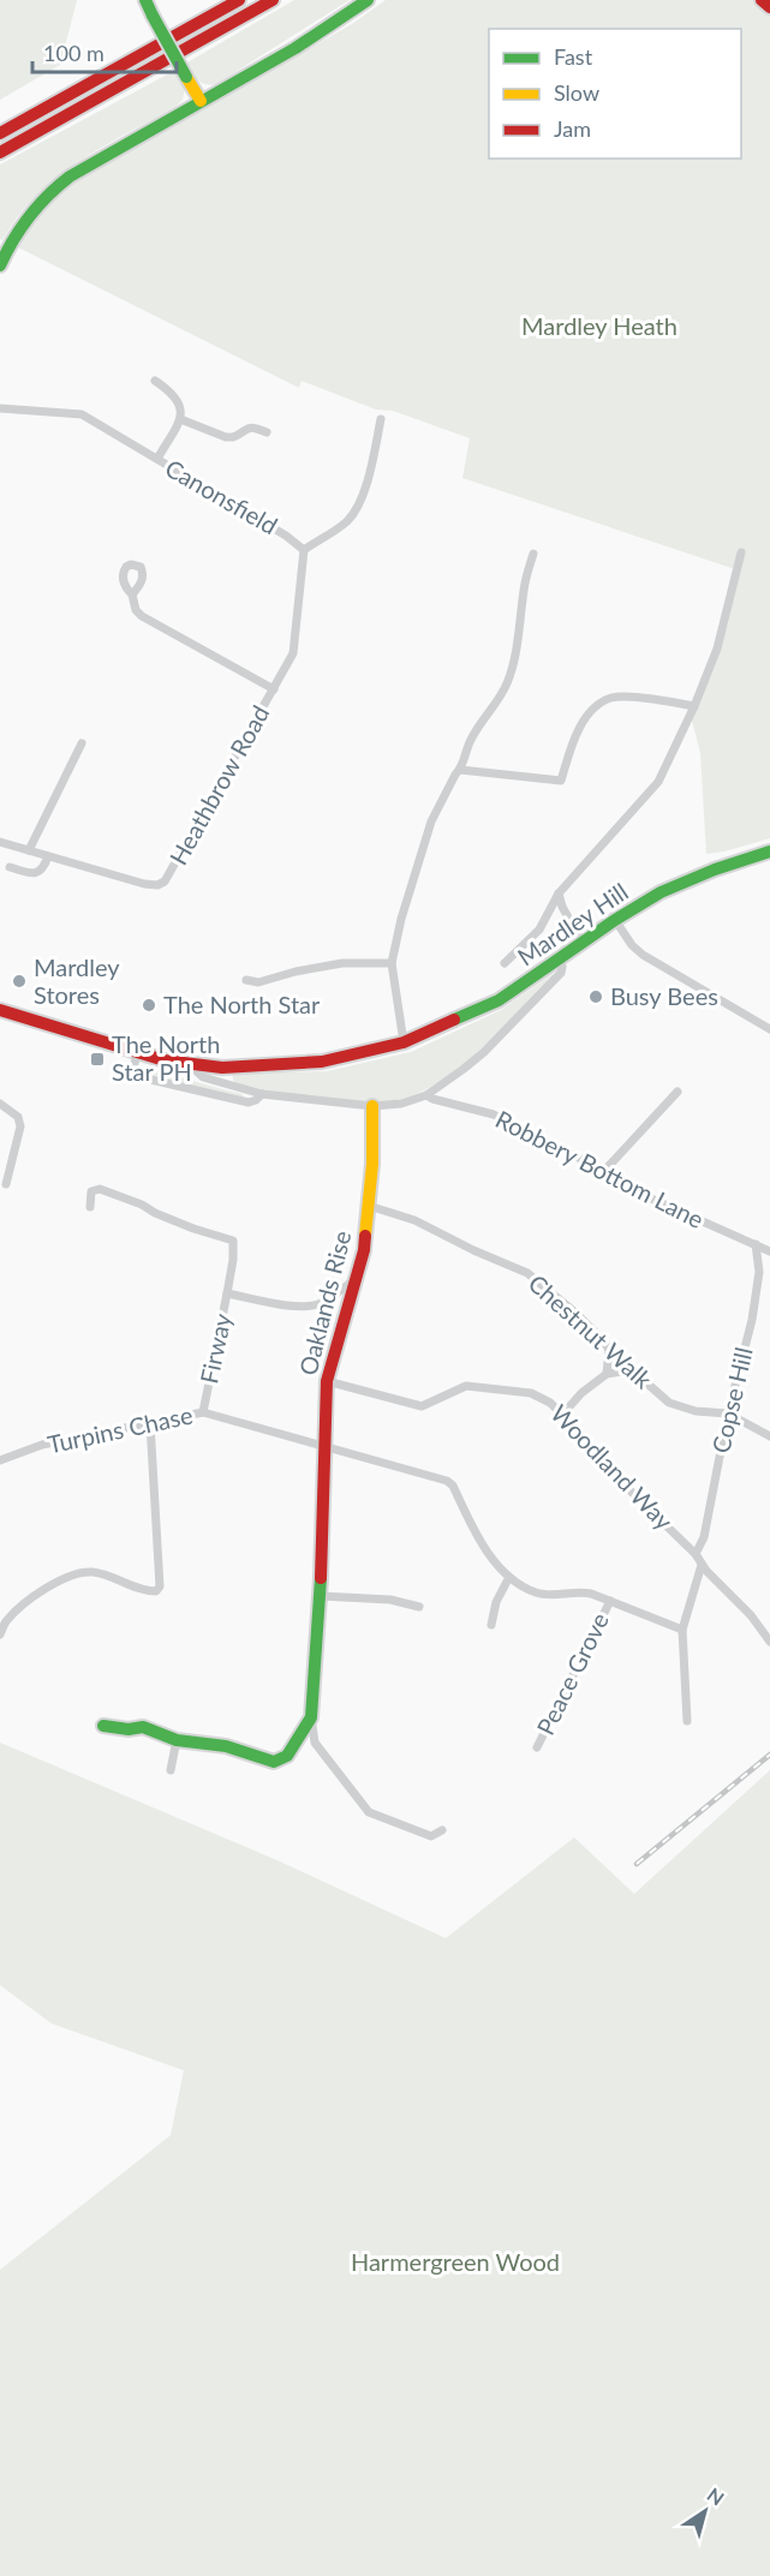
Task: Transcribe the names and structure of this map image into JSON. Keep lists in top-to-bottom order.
{
  "streets": {
    "main road": ["Mardley Hill", "Oaklands Rise"],
    "street": [
      "Canonsfield",
      "Heathbrow Road",
      "Robbery Bottom Lane",
      "Chestnut Walk",
      "Firway",
      "Copse Hill",
      "Turpins Chase",
      "Woodland Way",
      "Peace Grove"
    ]
  },
  "crossings": [
    ["Robbery Bottom Lane", "Copse Hill"],
    ["Oaklands Rise", "Chestnut Walk"],
    ["Oaklands Rise", "Firway"],
    ["Oaklands Rise", "Turpins Chase"],
    ["Oaklands Rise", "Woodland Way"],
    ["Chestnut Walk", "Copse Hill"],
    ["Firway", "Turpins Chase"],
    ["Copse Hill", "Woodland Way"]
  ],
  "parks": ["Mardley Heath", "Harmergreen Wood"],
  "places": {
    "other": ["Mardley Stores", "Busy Bees", "The North Star"],
    "transit": ["The North Star PH"]
  },
  "legend": ["Fast", "Slow", "Jam"],
  "scale_bar": "100 m",
  "north": "top right"
}
